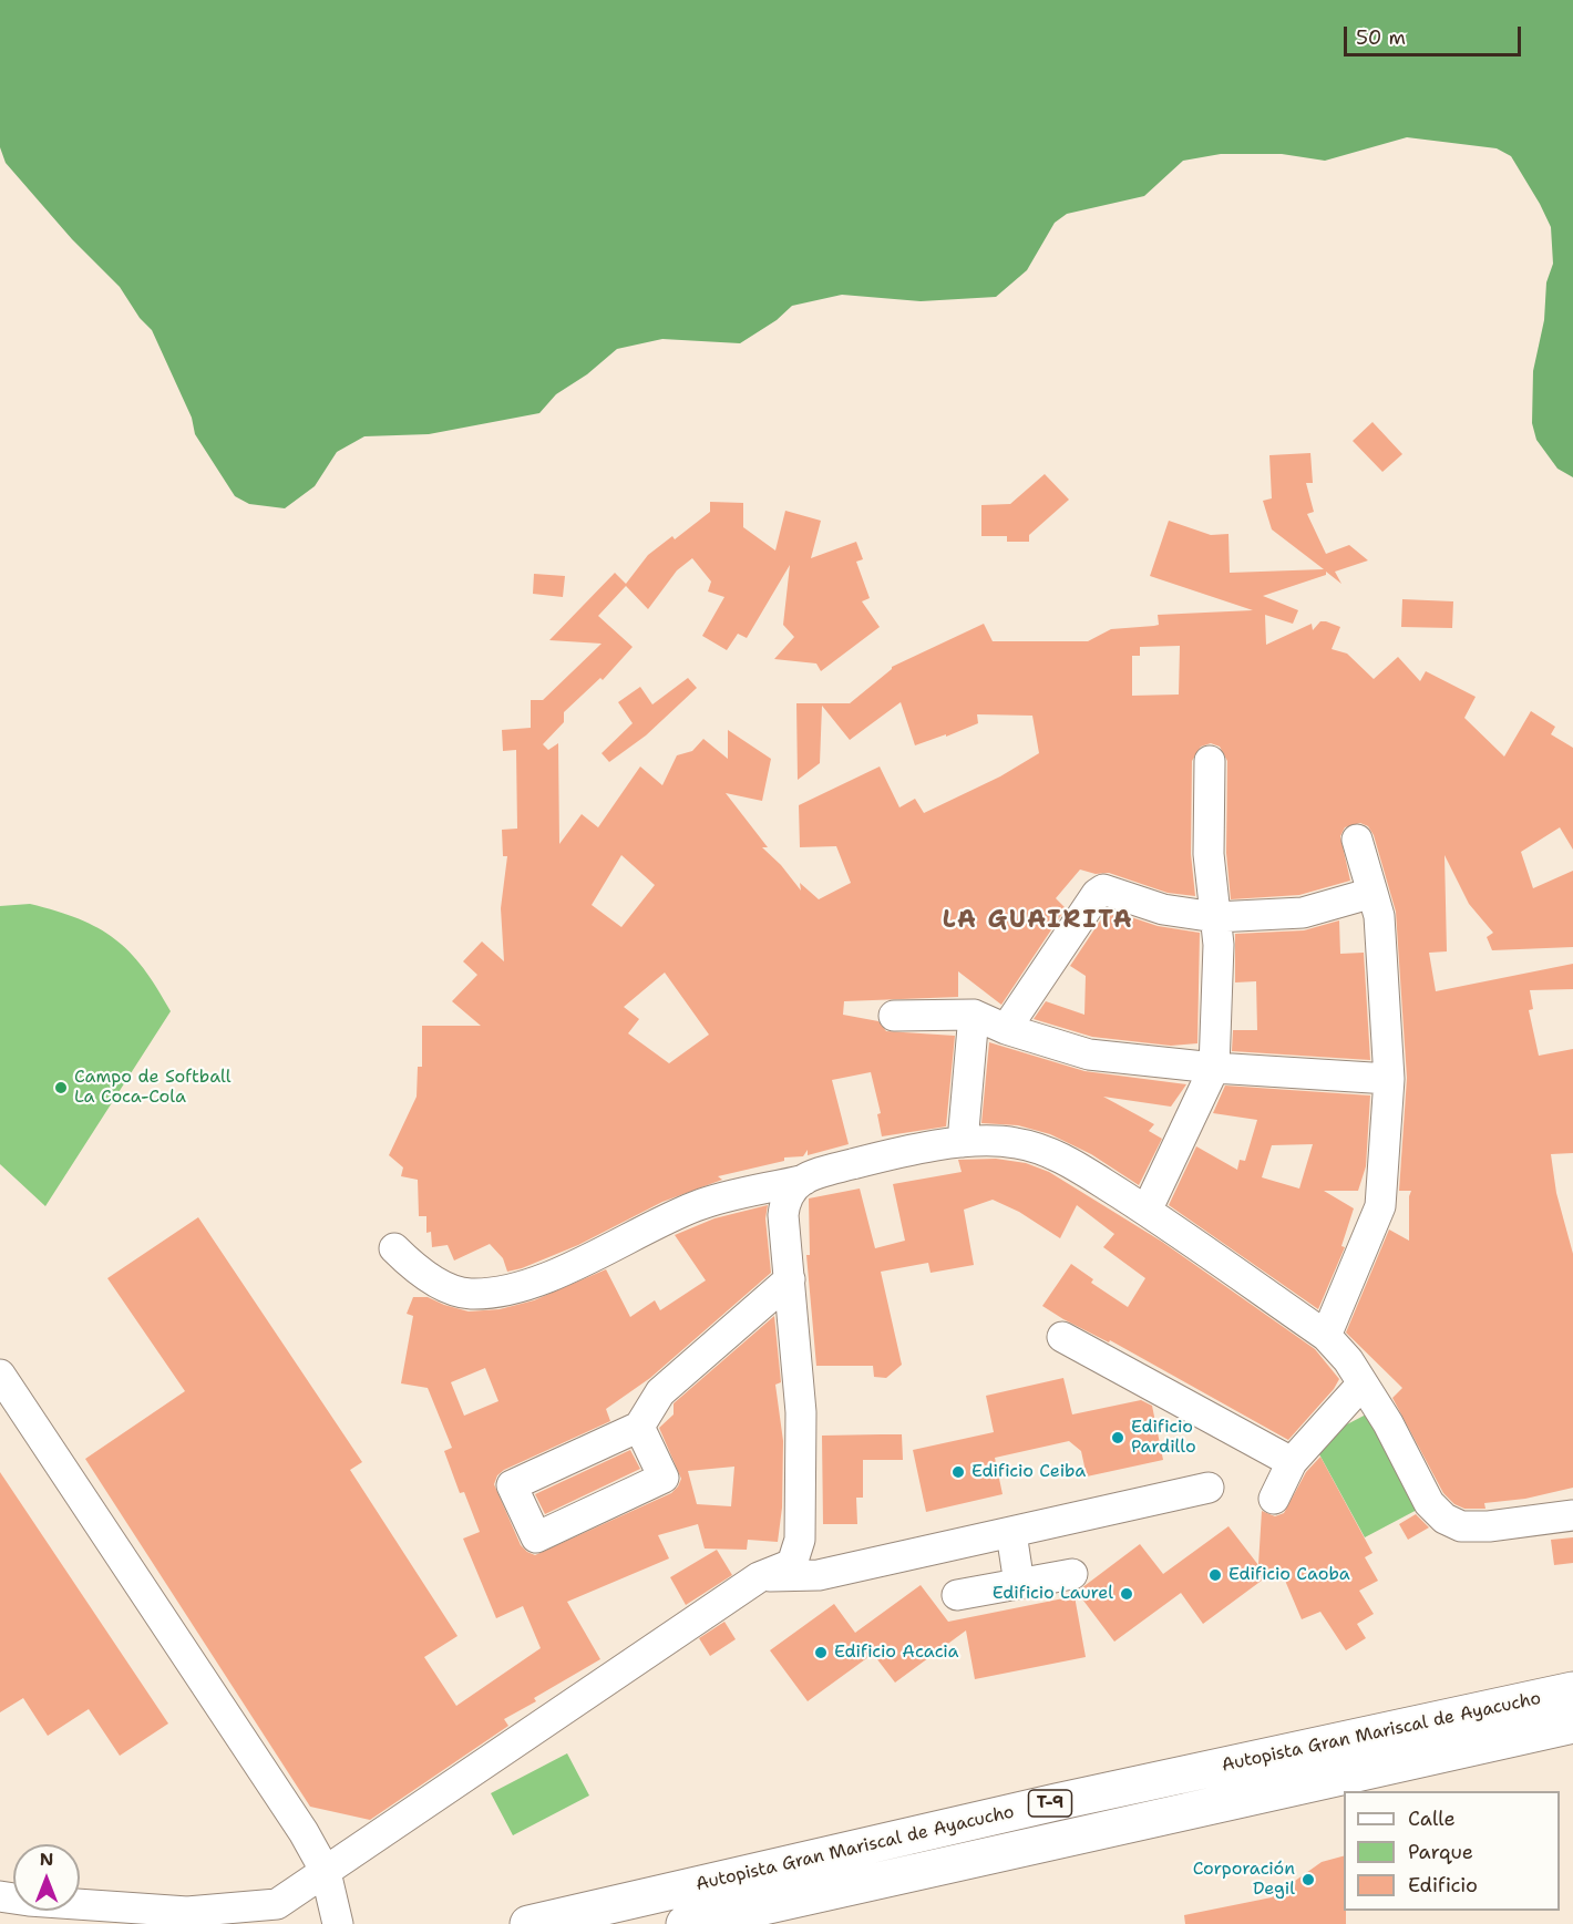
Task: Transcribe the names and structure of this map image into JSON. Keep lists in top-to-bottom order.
{
  "streets": {
    "highway": ["Autopista Gran Mariscal de Ayacucho", "T-9"]
  },
  "districts": ["LA GUAIRITA"],
  "places": [
    "Campo de Softball La Coca-Cola",
    "Edificio Pardillo",
    "Edificio Ceiba",
    "Edificio Caoba",
    "Edificio Laurel",
    "Edificio Acacia",
    "Corporación Degil"
  ],
  "legend": ["Calle", "Parque", "Edificio"],
  "scale_bar": "50 m",
  "north": "top"
}
